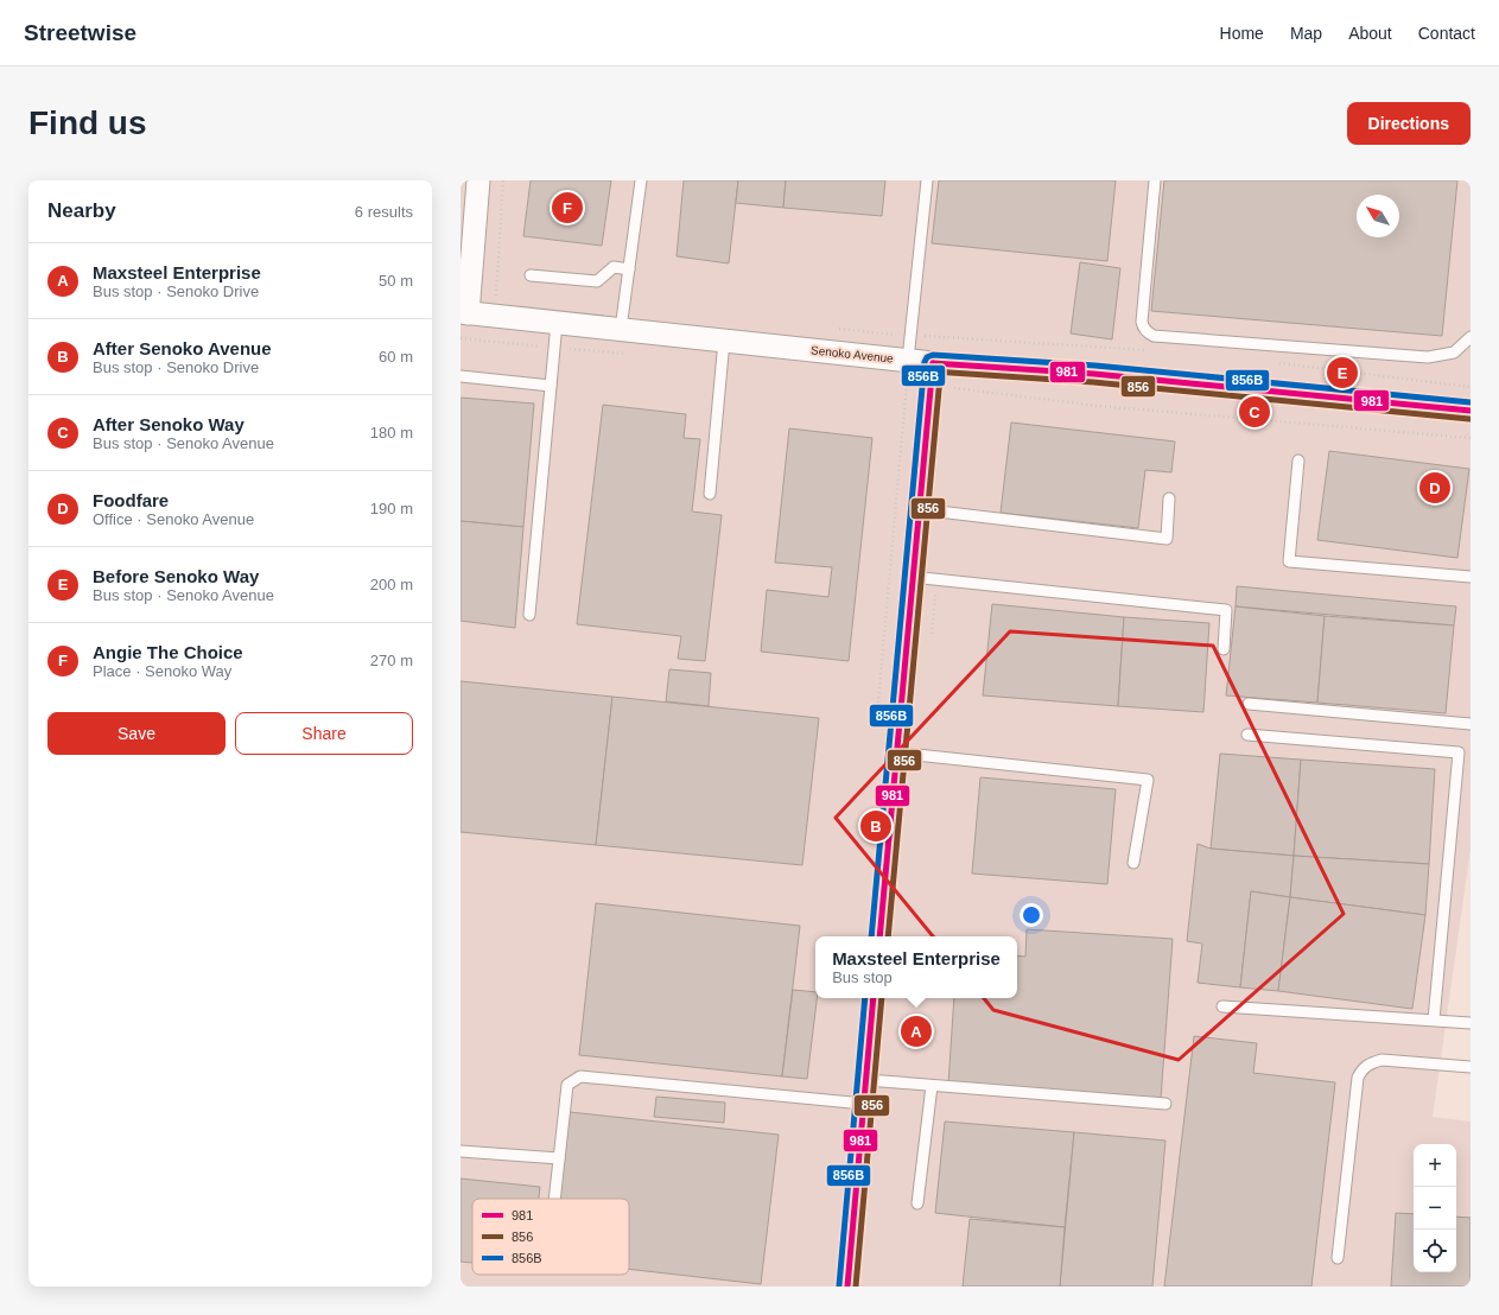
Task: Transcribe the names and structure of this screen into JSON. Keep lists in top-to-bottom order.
{
  "streets": {
    "street": ["Senoko Avenue"]
  },
  "lines": ["transit line 856B", "transit line 981", "transit line 856"],
  "legend": ["981", "856", "856B"],
  "north": "top left",
  "page": {
    "header": "Streetwise",
    "nav": [
      "Home",
      "Map",
      "About",
      "Contact"
    ],
    "buttons": [
      "Directions",
      ["Save", "Share"]
    ],
    "title": "Find us",
    "heading": ["Nearby", "6 results"],
    "pins": [
      "F",
      "E",
      "C",
      "D",
      "B",
      "A"
    ],
    "list": [
      {
        "mark": "A",
        "name": "Maxsteel Enterprise",
        "note": "Bus stop · Senoko Drive",
        "value": "50 m"
      },
      {
        "mark": "B",
        "name": "After Senoko Avenue",
        "note": "Bus stop · Senoko Drive",
        "value": "60 m"
      },
      {
        "mark": "C",
        "name": "After Senoko Way",
        "note": "Bus stop · Senoko Avenue",
        "value": "180 m"
      },
      {
        "mark": "D",
        "name": "Foodfare",
        "note": "Office · Senoko Avenue",
        "value": "190 m"
      },
      {
        "mark": "E",
        "name": "Before Senoko Way",
        "note": "Bus stop · Senoko Avenue",
        "value": "200 m"
      },
      {
        "mark": "F",
        "name": "Angie The Choice",
        "note": "Place · Senoko Way",
        "value": "270 m"
      }
    ],
    "popup": ["Maxsteel Enterprise", "Bus stop"],
    "map_buttons": ["+", "−"]
  }
}
